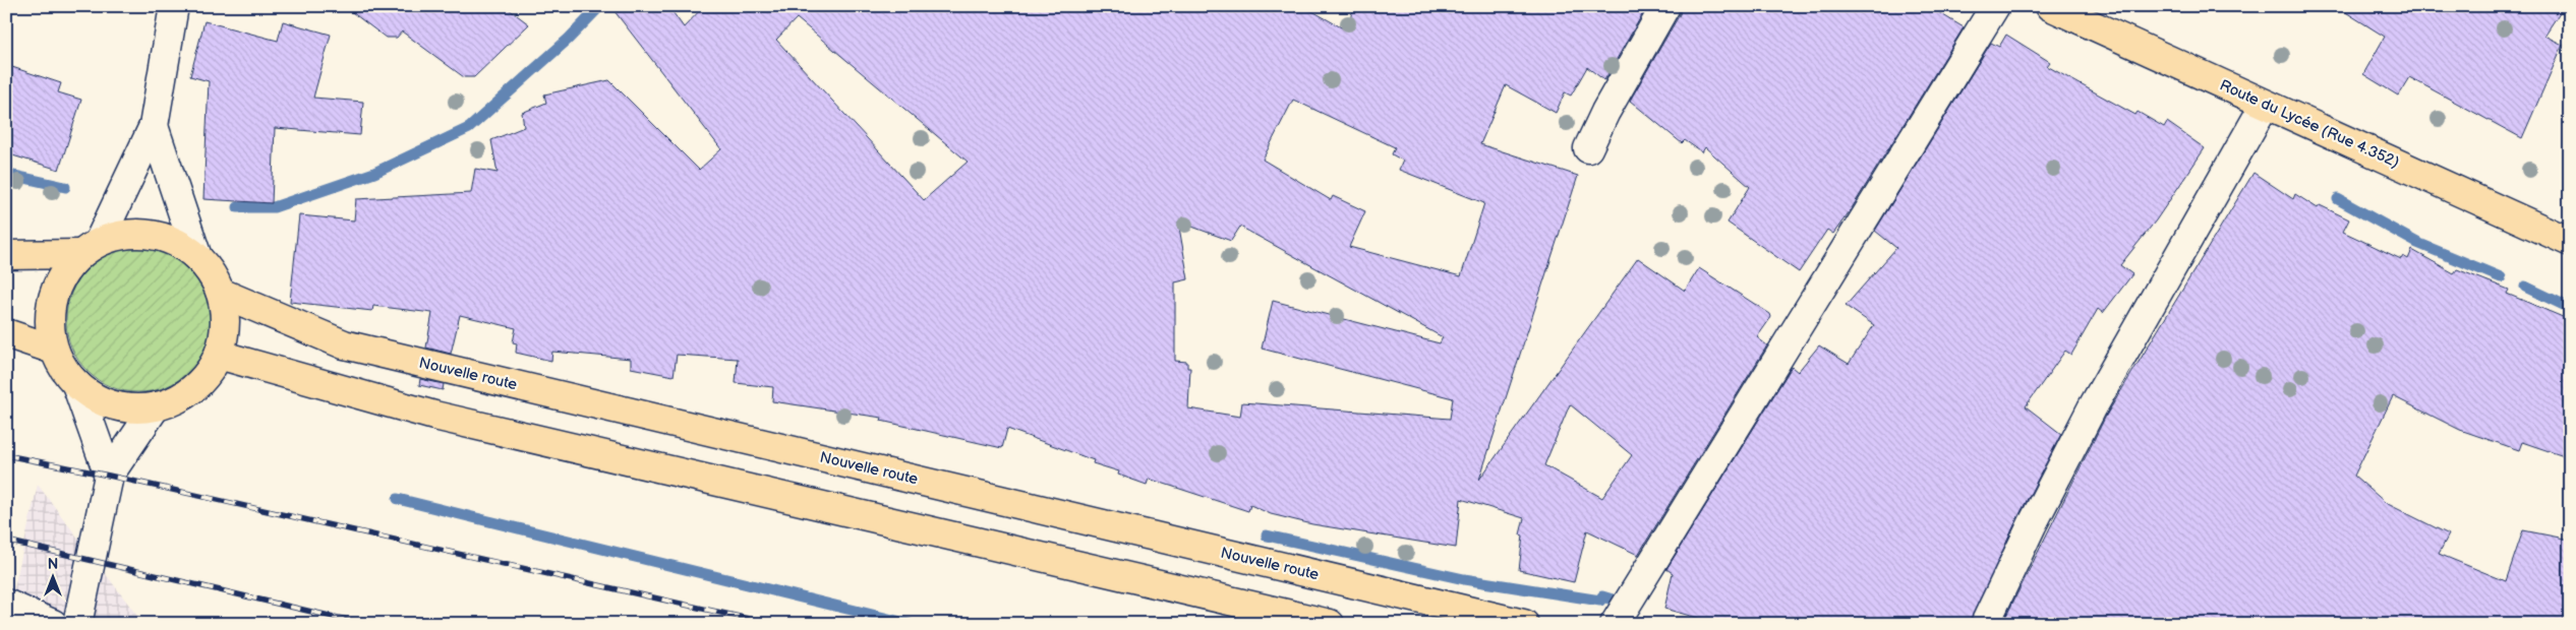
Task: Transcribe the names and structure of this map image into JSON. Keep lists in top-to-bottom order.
{
  "streets": {
    "main road": ["Route du Lycée (Rue 4.352)", "Nouvelle route"]
  },
  "north": "top"
}
